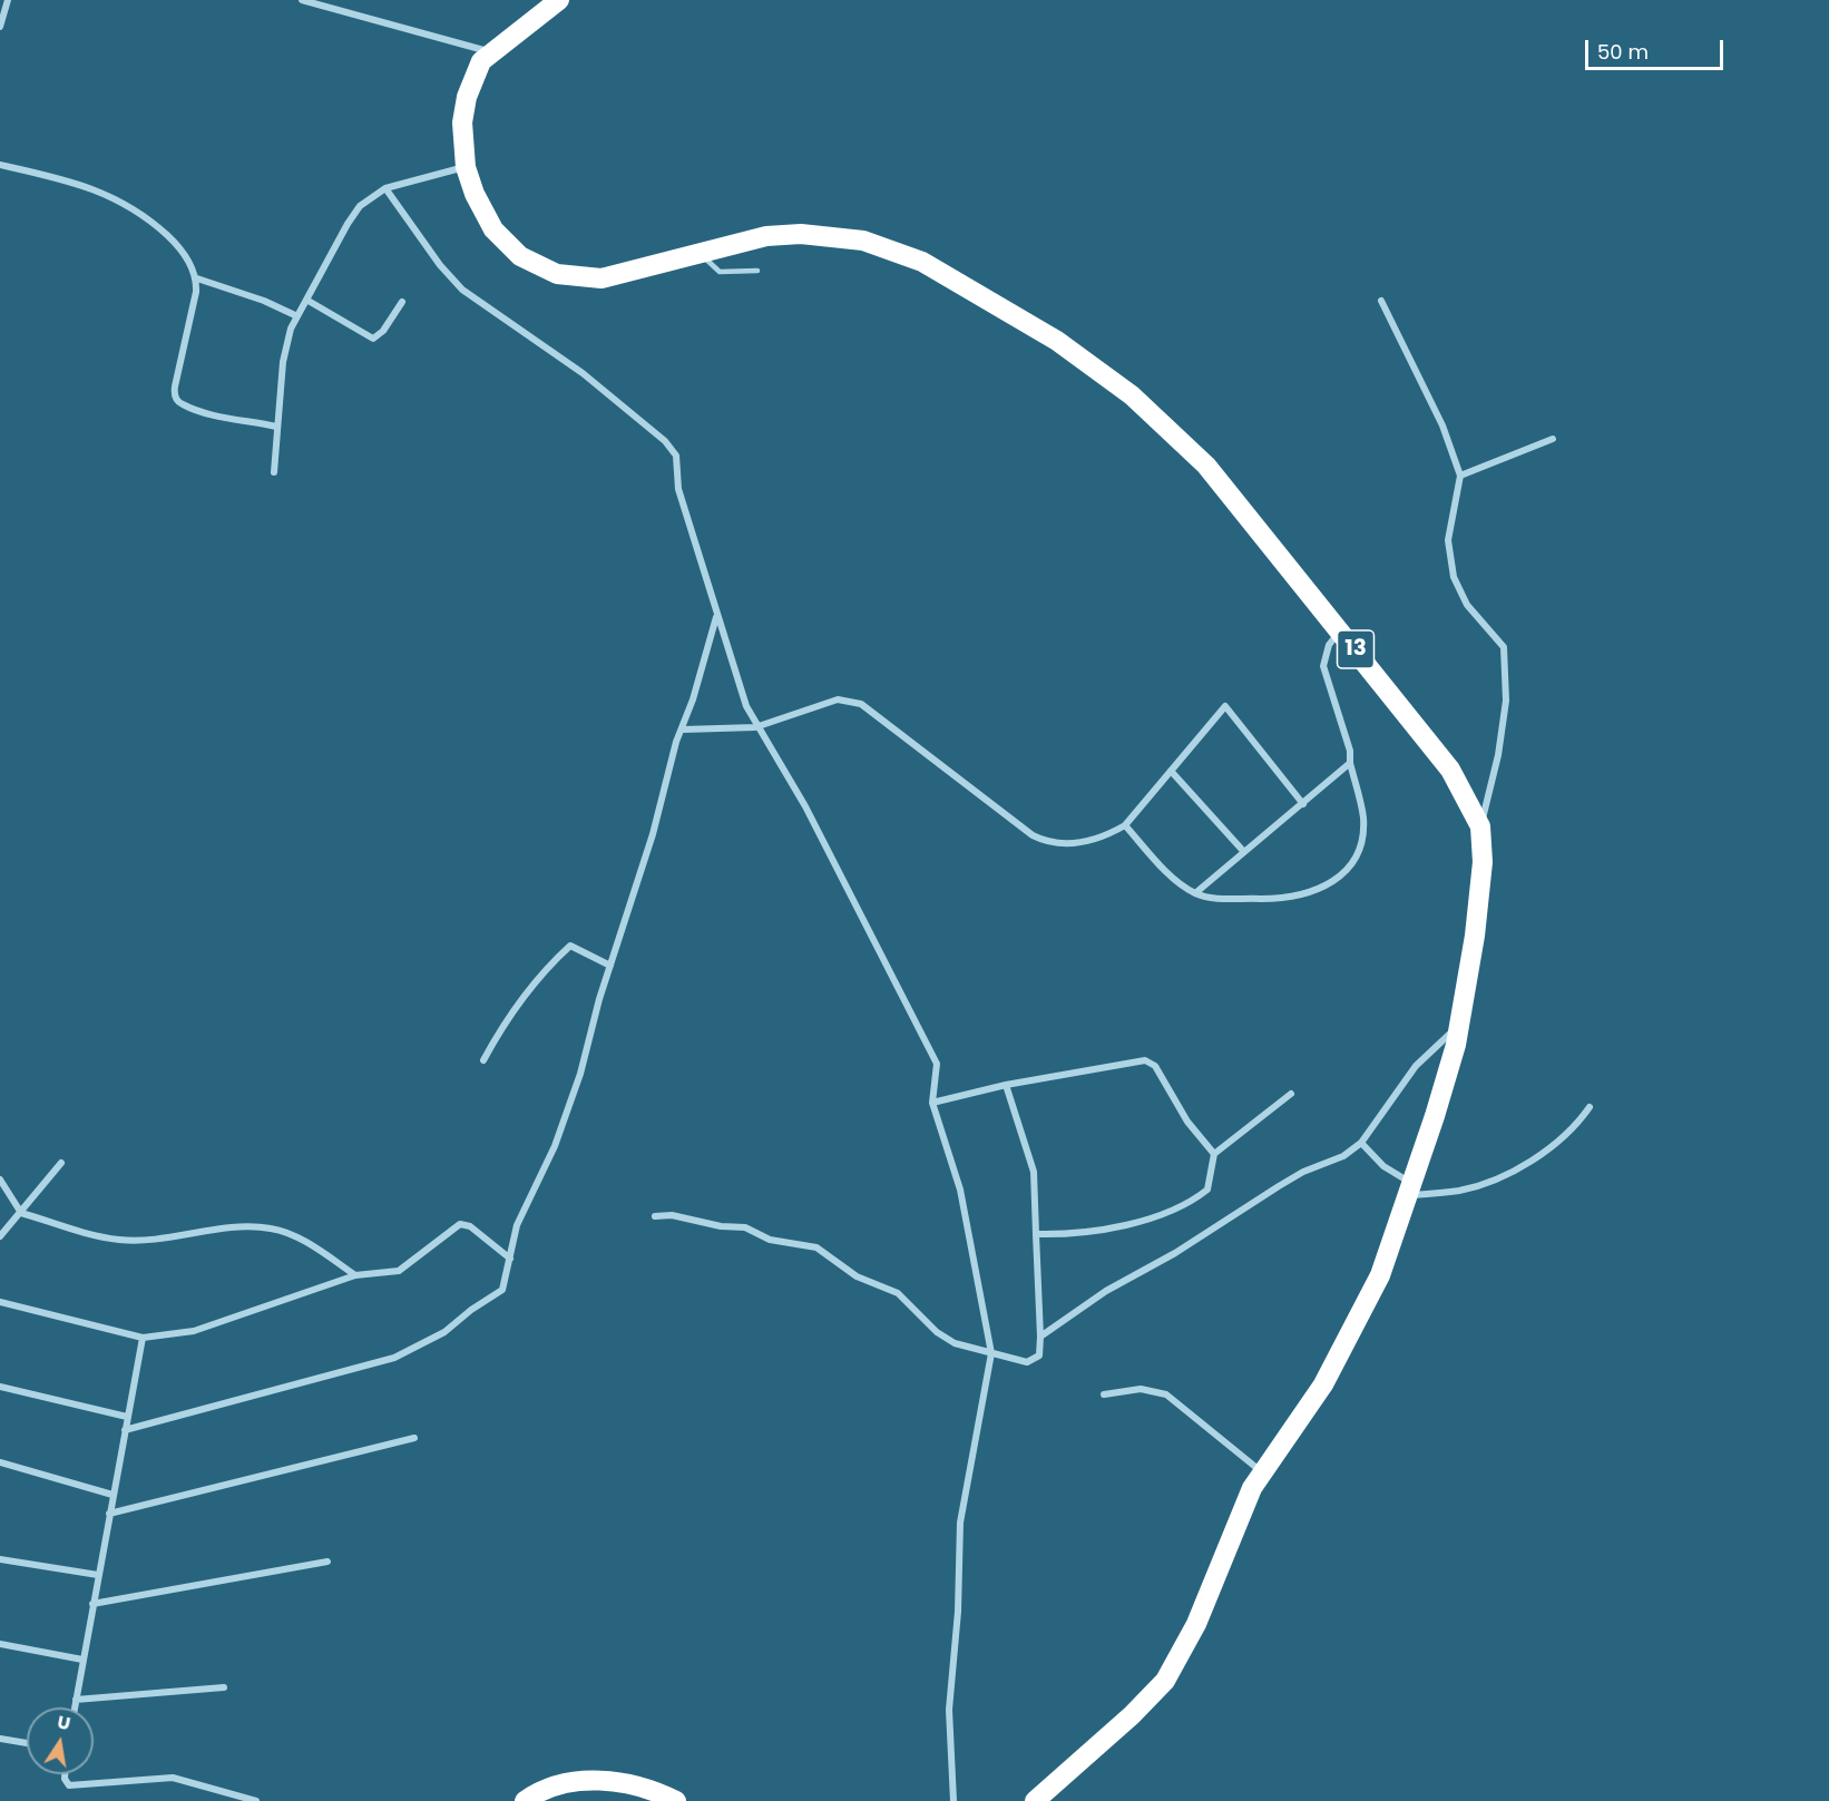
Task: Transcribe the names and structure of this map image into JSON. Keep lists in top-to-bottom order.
{
  "streets": {
    "highway": ["13"]
  },
  "scale_bar": "50 m",
  "north": "top"
}
